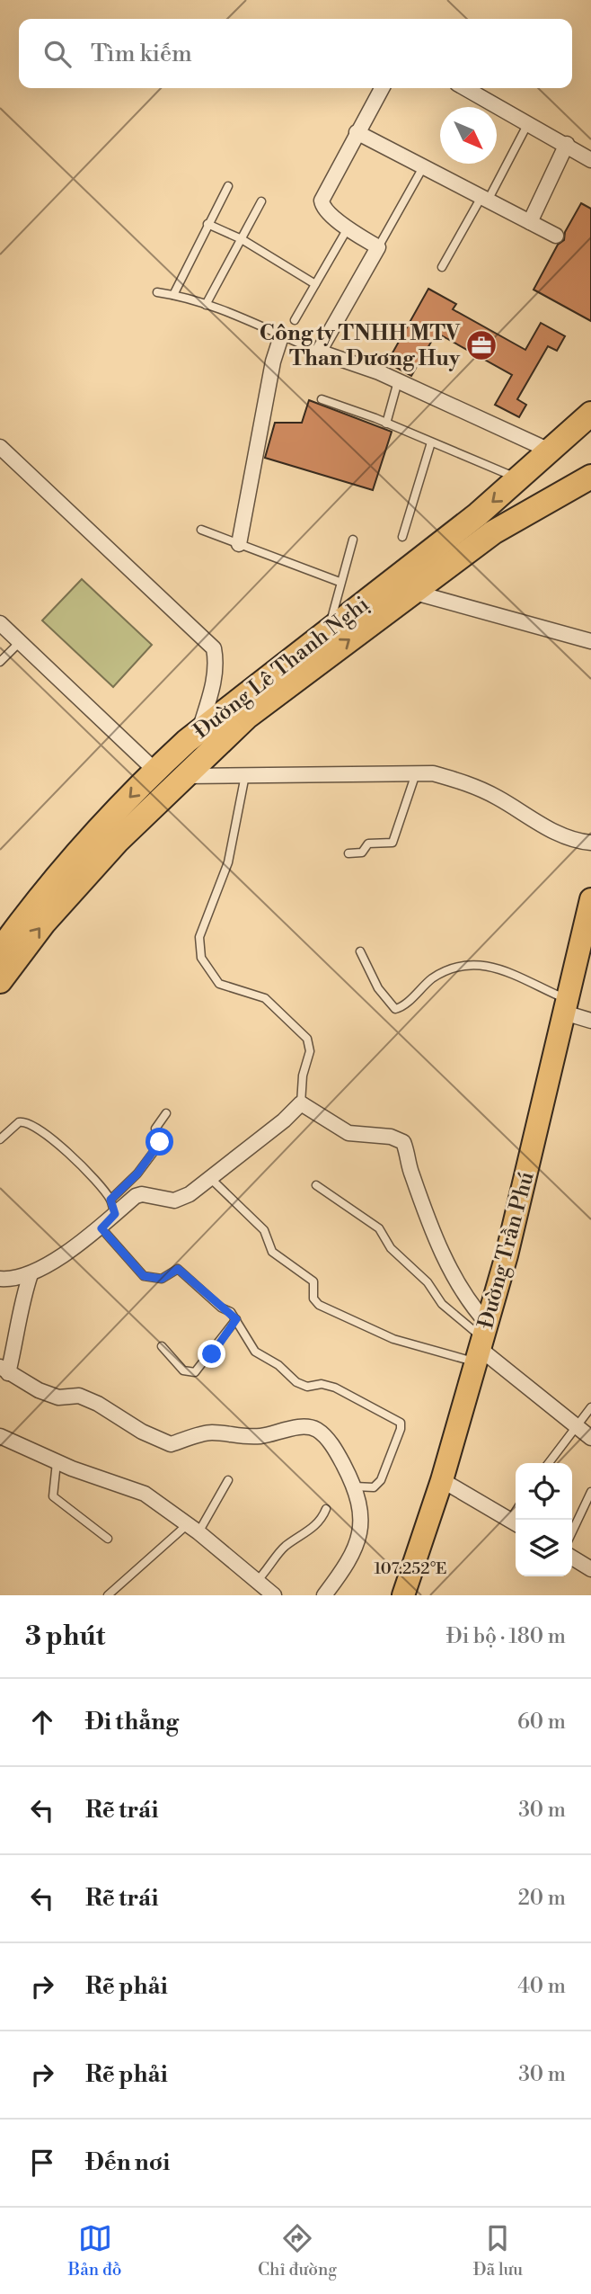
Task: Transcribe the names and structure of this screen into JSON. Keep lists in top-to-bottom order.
{
  "streets": {
    "highway": ["Đường Lê Thanh Nghị"],
    "main road": ["Đường Trần Phú"]
  },
  "places": {
    "office": ["Công ty TNHH MTV Than Dương Huy"]
  },
  "north": "bottom right",
  "page": {
    "search": "Tìm kiếm",
    "heading": ["3 phút", "Đi bộ · 180 m"],
    "list": [
      ["Đi thẳng", "60 m"],
      ["Rẽ trái", "30 m"],
      ["Rẽ trái", "20 m"],
      ["Rẽ phải", "40 m"],
      ["Rẽ phải", "30 m"],
      "Đến nơi"
    ],
    "nav": ["Bản đồ", "Chỉ đường", "Đã lưu"]
  },
  "coordinates": ["107.252°E"]
}
